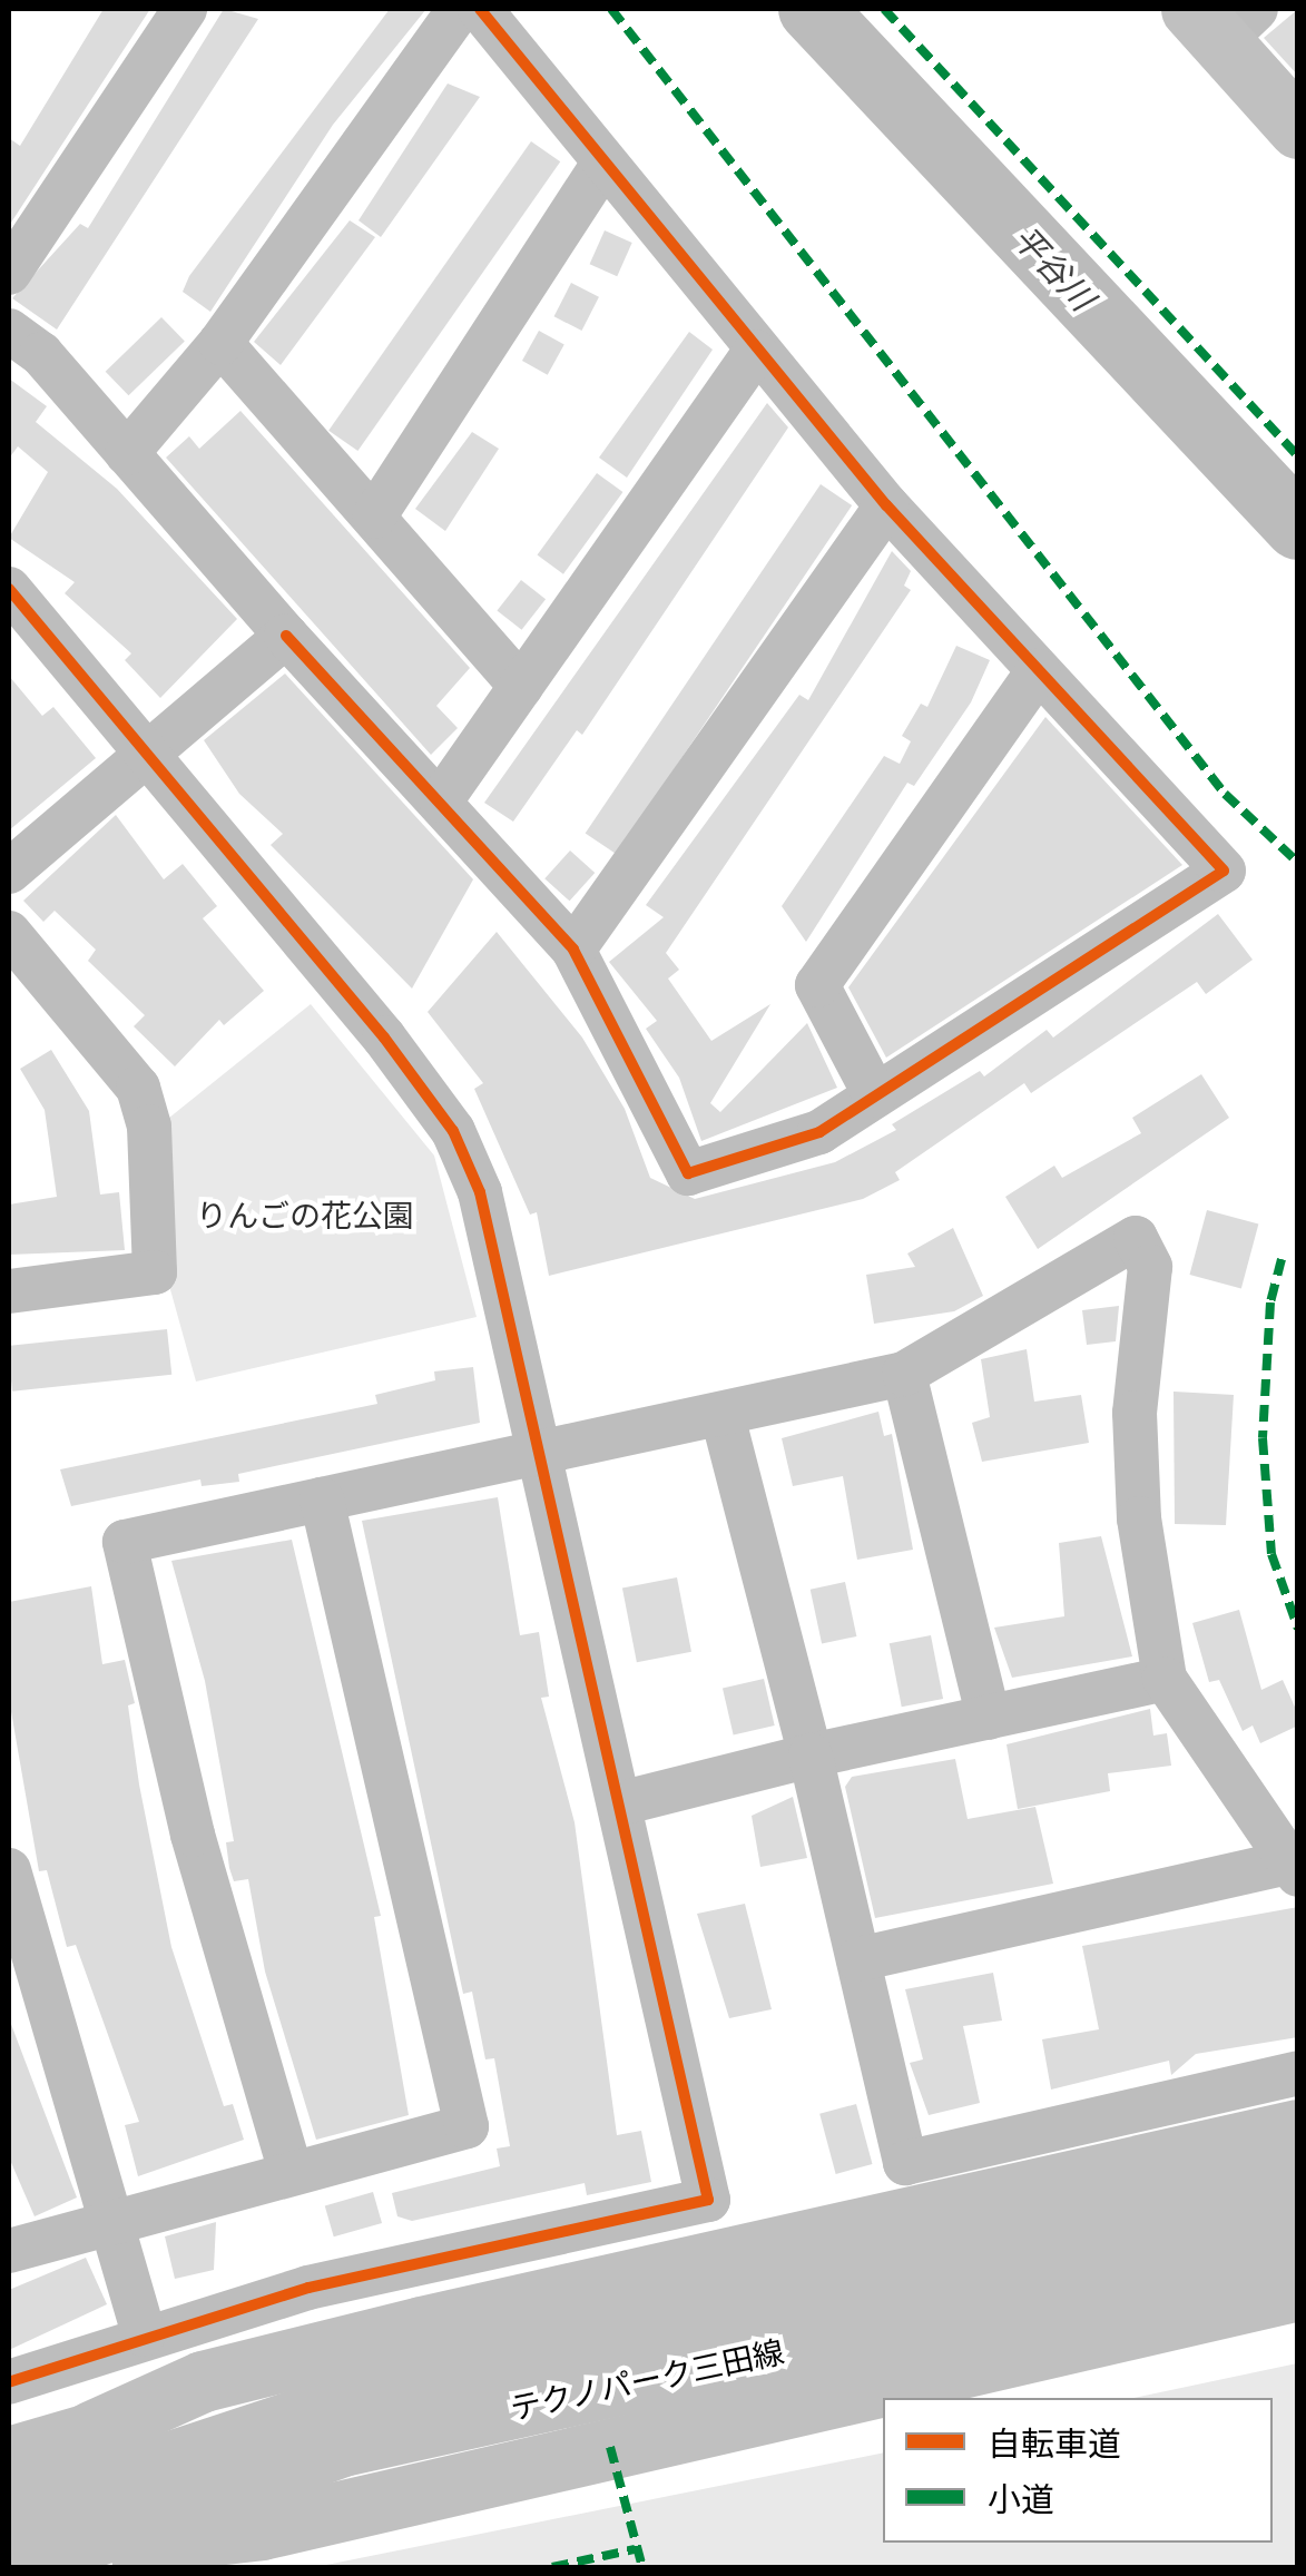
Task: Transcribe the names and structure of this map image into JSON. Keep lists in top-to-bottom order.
{
  "streets": {
    "main road": ["テクノパーク三田線"]
  },
  "water": ["平谷川"],
  "parks": ["りんごの花公園"],
  "legend": ["自転車道", "小道"]
}
